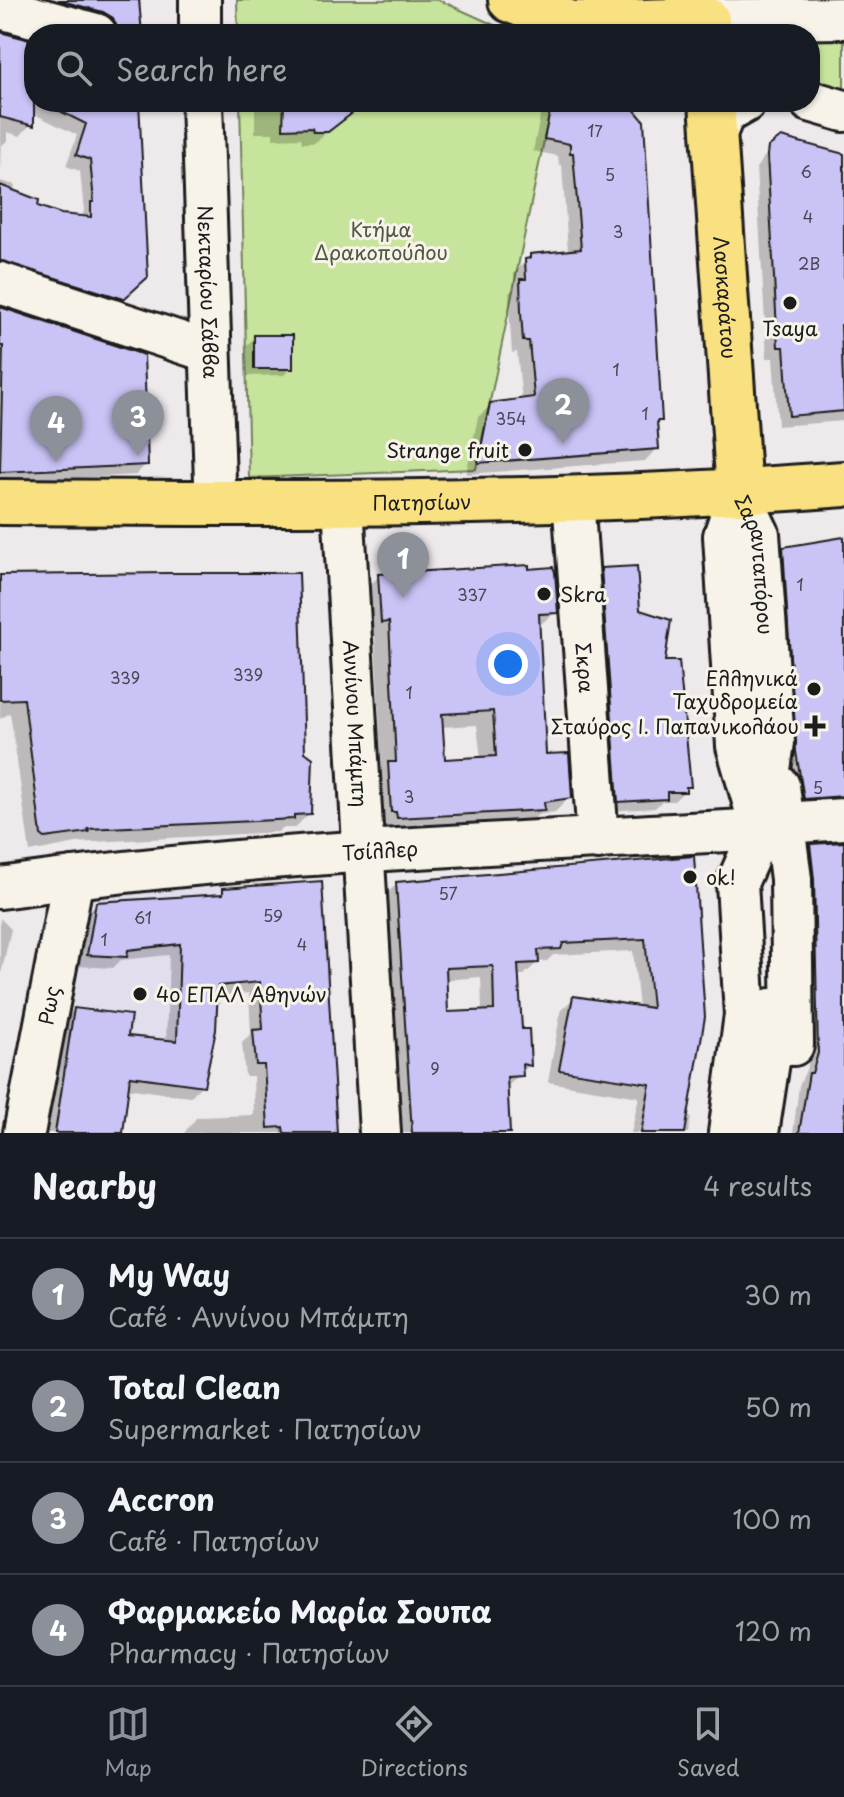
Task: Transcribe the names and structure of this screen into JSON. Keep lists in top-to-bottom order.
{
  "streets": {
    "main road": ["Λασκαράτου", "Πατησίων"],
    "street": [
      "Νεκταρίου Σάββα",
      "Σαρανταπόρου",
      "Σκρα",
      "Αννίνου Μπάμπη",
      "Τσίλλερ",
      "Ρως"
    ]
  },
  "crossings": [
    ["Λασκαράτου", "Πατησίων"],
    ["Λασκαράτου", "Σαρανταπόρου"],
    ["Πατησίων", "Σαρανταπόρου"],
    ["Πατησίων", "Σκρα"],
    ["Πατησίων", "Αννίνου Μπάμπη"],
    ["Σαρανταπόρου", "Τσίλλερ"],
    ["Σκρα", "Τσίλλερ"],
    ["Αννίνου Μπάμπη", "Τσίλλερ"],
    ["Τσίλλερ", "Ρως"]
  ],
  "parks": ["Κτήμα Δρακοπούλου"],
  "places": {
    "other": [
      "Tsaya",
      "Strange fruit",
      "Skra",
      "Ελληνικά Ταχυδρομεία",
      "ok!",
      "4ο ΕΠΑΛ Αθηνών"
    ],
    "health": ["Σταύρος Ι. Παπανικολάου"]
  },
  "house_numbers": [
    "17",
    "6",
    "5",
    "4",
    "3",
    "2Β",
    "1",
    "1",
    "354",
    "1",
    "337",
    "339",
    "339",
    "1",
    "5",
    "3",
    "57",
    "59",
    "61",
    "1",
    "4",
    "9"
  ],
  "page": {
    "search": "Search here",
    "pins": [
      "2",
      "3",
      "4",
      "1"
    ],
    "heading": ["Nearby", "4 results"],
    "list": [
      {
        "mark": "1",
        "name": "My Way",
        "note": "Café · Αννίνου Μπάμπη",
        "value": "30 m"
      },
      {
        "mark": "2",
        "name": "Total Clean",
        "note": "Supermarket · Πατησίων",
        "value": "50 m"
      },
      {
        "mark": "3",
        "name": "Accron",
        "note": "Café · Πατησίων",
        "value": "100 m"
      },
      {
        "mark": "4",
        "name": "Φαρμακείο Μαρία Σουπα",
        "note": "Pharmacy · Πατησίων",
        "value": "120 m"
      }
    ],
    "nav": ["Map", "Directions", "Saved"]
  }
}
